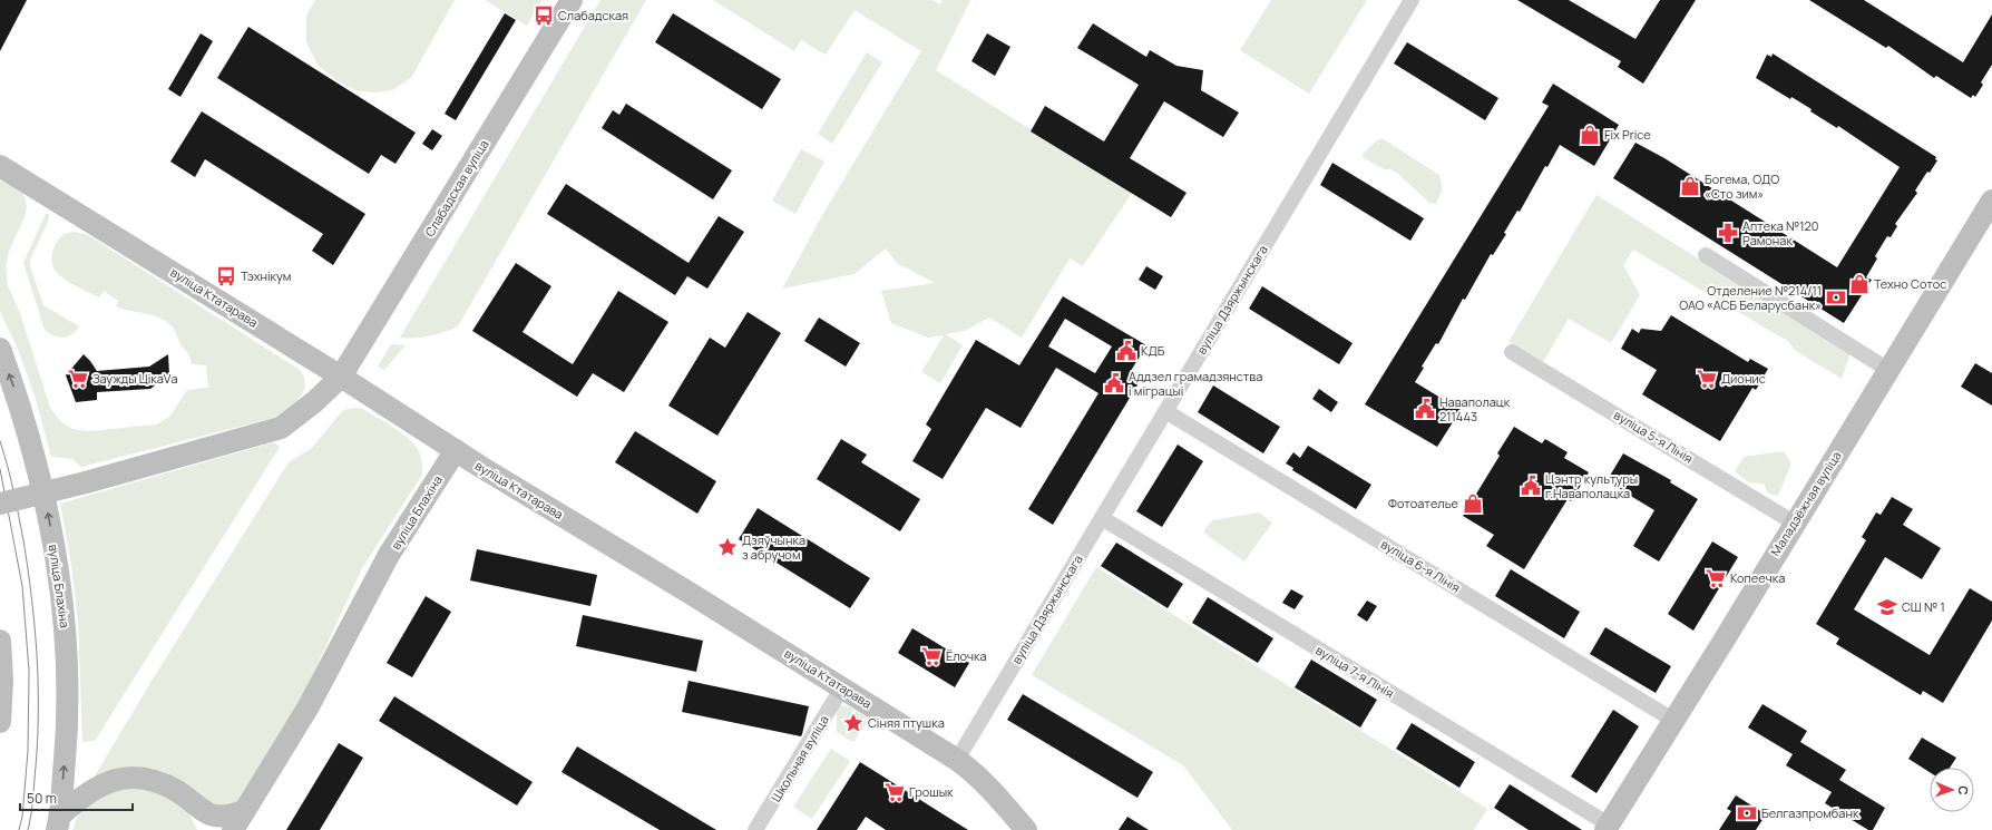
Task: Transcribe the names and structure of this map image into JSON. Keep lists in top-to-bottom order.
{
  "streets": {
    "main road": [
      "Слабадская вуліца",
      "вуліца Ктатарава",
      "Маладзёжная вуліца",
      "вуліца Блахіна"
    ],
    "street": [
      "вуліца Дзяржынскага",
      "вуліца 5-я Лінія",
      "вуліца 6-я Лінія",
      "вуліца 7-я Лінія",
      "Школьная вуліца"
    ]
  },
  "crossings": [
    ["Слабадская вуліца", "вуліца Ктатарава"],
    ["вуліца Ктатарава", "вуліца Дзяржынскага"],
    ["вуліца Ктатарава", "вуліца Блахіна"],
    ["вуліца Ктатарава", "Школьная вуліца"],
    ["вуліца Дзяржынскага", "вуліца 6-я Лінія"],
    ["вуліца Дзяржынскага", "вуліца 7-я Лінія"],
    ["вуліца 5-я Лінія", "Маладзёжная вуліца"],
    ["Маладзёжная вуліца", "вуліца 6-я Лінія"],
    ["Маладзёжная вуліца", "вуліца 7-я Лінія"]
  ],
  "one_way": ["вуліца Блахіна"],
  "places": {
    "bus stop": ["Слабадская", "Тэхнікум"],
    "shop": [
      "Fix Price",
      "Богема, ОДО «Сто зим»",
      "Техно Сотос",
      "Фотоателье"
    ],
    "pharmacy": ["Аптека №120 Рамонак"],
    "bank": ["Отделение №214/11 ОАО «АСБ Беларусбанк»", "Белгазпромбанк"],
    "public building": [
      "КДБ",
      "Аддзел грамадзянства і міграцыі",
      "Наваполацк 211443",
      "Цэнтр культуры г.Наваполацка"
    ],
    "supermarket": [
      "Заужды ЦікаVа",
      "Дионис",
      "Копеечка",
      "Ёлочка",
      "Грошык"
    ],
    "place": ["Дзяўчынка з абручом", "Сіняя птушка"],
    "school or university": ["СШ № 1"]
  },
  "scale_bar": "50 m",
  "north": "right"
}
